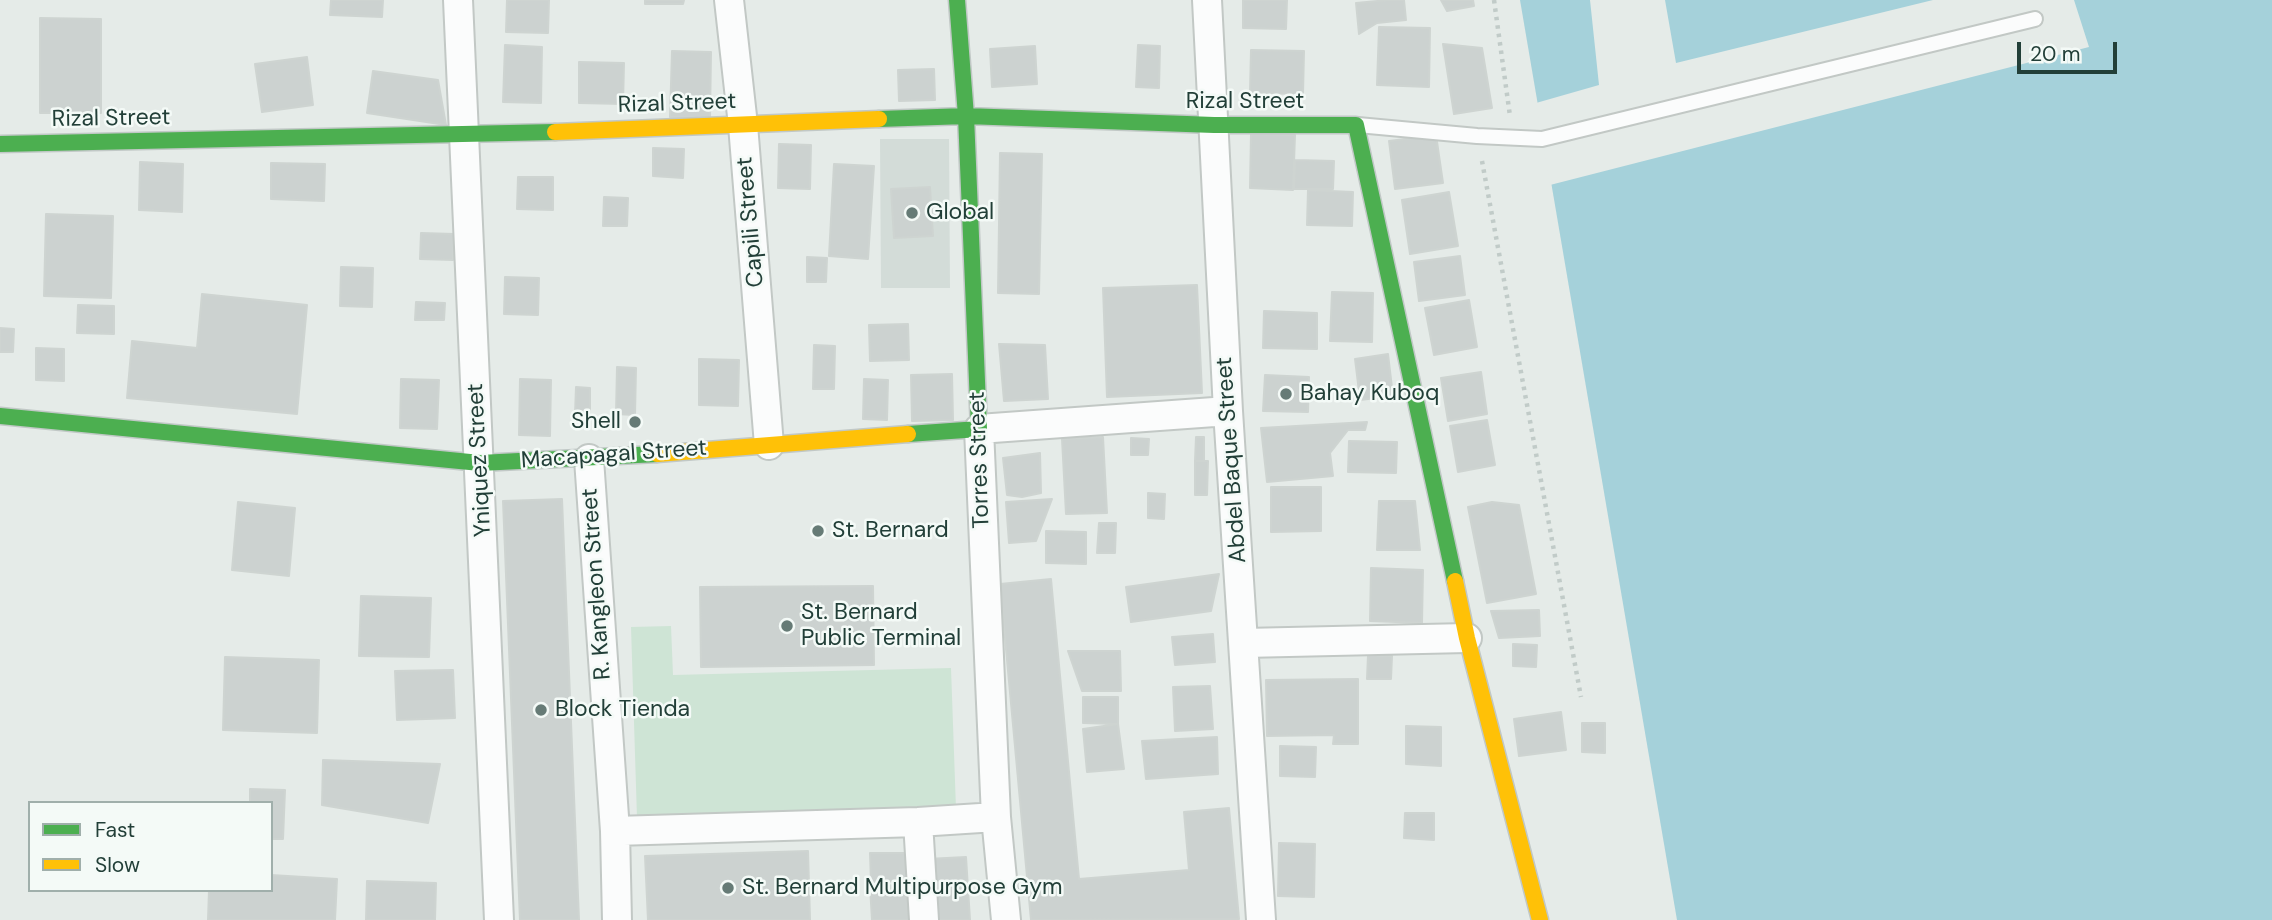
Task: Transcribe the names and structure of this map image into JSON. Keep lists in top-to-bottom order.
{
  "streets": {
    "street": [
      "Rizal Street",
      "Capili Street",
      "Macapagal Street",
      "Yniquez Street",
      "Torres Street",
      "Abdel Baque Street",
      "R. Kangleon Street"
    ]
  },
  "crossings": [
    ["Rizal Street", "Capili Street"],
    ["Rizal Street", "Yniquez Street"],
    ["Rizal Street", "Torres Street"],
    ["Rizal Street", "Abdel Baque Street"],
    ["Capili Street", "Macapagal Street"],
    ["Macapagal Street", "Yniquez Street"],
    ["Macapagal Street", "Torres Street"],
    ["Macapagal Street", "Abdel Baque Street"],
    ["Macapagal Street", "R. Kangleon Street"]
  ],
  "places": [
    "Global",
    "Bahay Kuboq",
    "Shell",
    "St. Bernard",
    "St. Bernard Public Terminal",
    "Block Tienda",
    "St. Bernard Multipurpose Gym"
  ],
  "legend": ["Fast", "Slow"],
  "scale_bar": "20 m"
}
